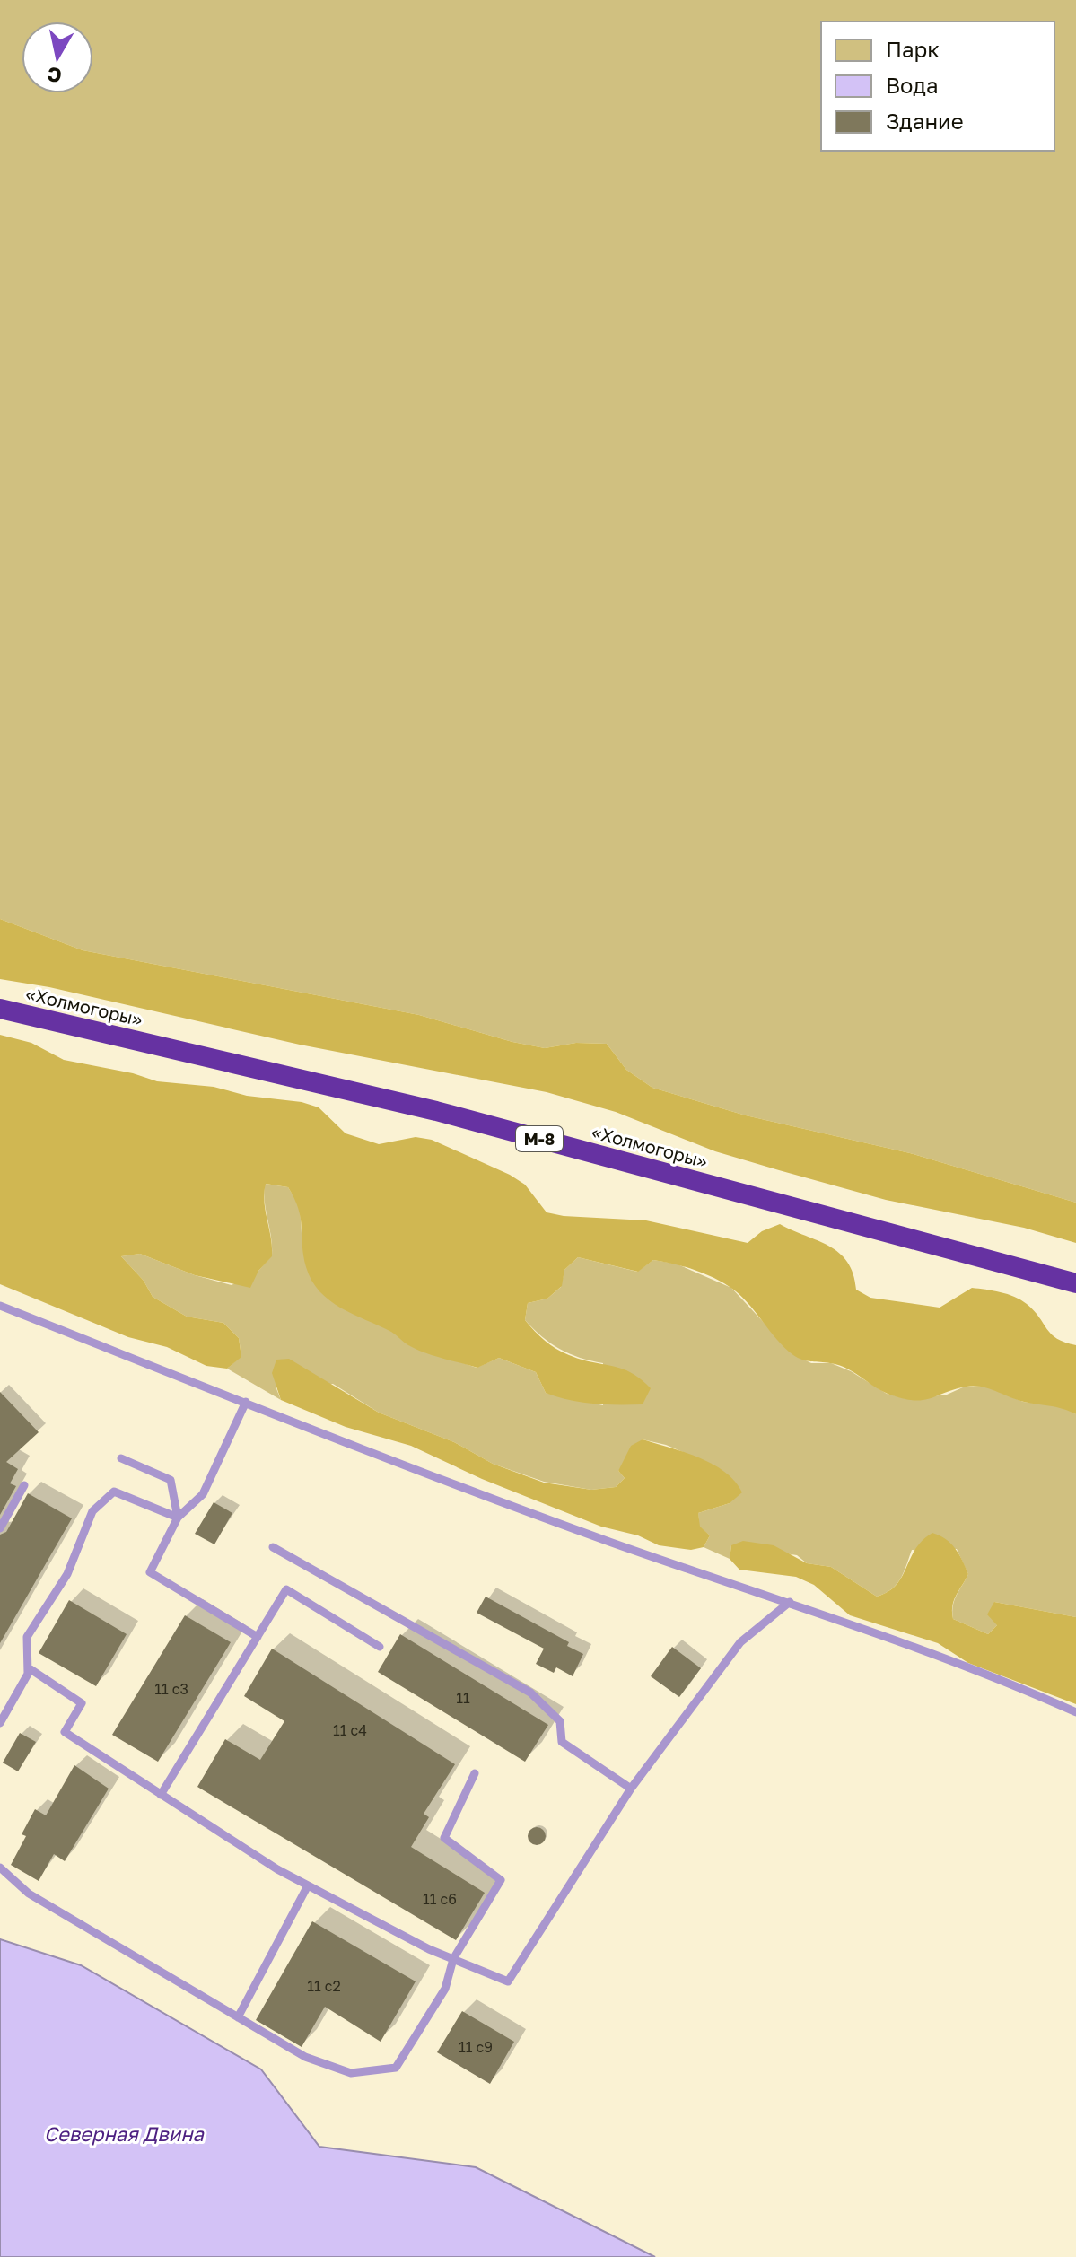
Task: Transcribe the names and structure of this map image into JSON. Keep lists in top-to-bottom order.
{
  "streets": {
    "highway": ["«Холмогоры»", "М-8"]
  },
  "water": ["Северная Двина"],
  "house_numbers": [
    "11 с3",
    "11",
    "11 с4",
    "11 с6",
    "11 с2",
    "11 с9"
  ],
  "legend": ["Парк", "Вода", "Здание"],
  "north": "bottom"
}
